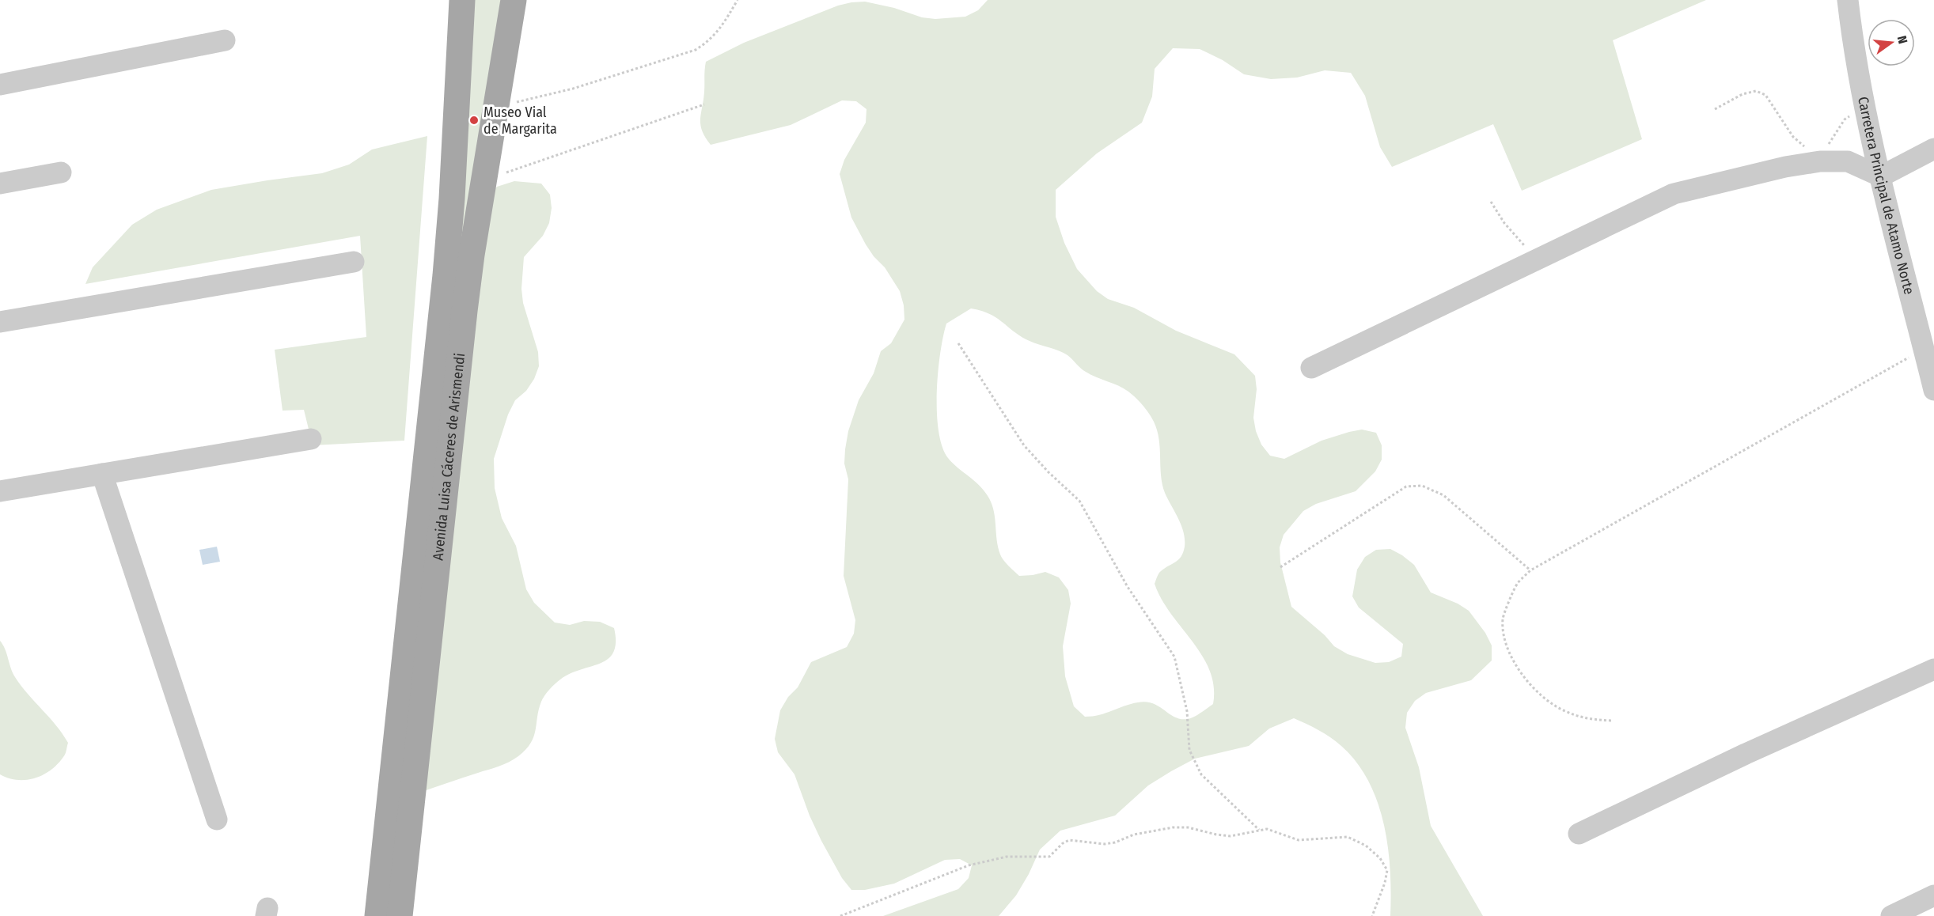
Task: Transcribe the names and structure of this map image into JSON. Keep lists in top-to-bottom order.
{
  "streets": {
    "main road": ["Avenida Luisa Cáceres de Arismendi"],
    "street": ["Carretera Principal de Atamo Norte"]
  },
  "places": ["Museo Vial de Margarita"],
  "north": "right"
}
